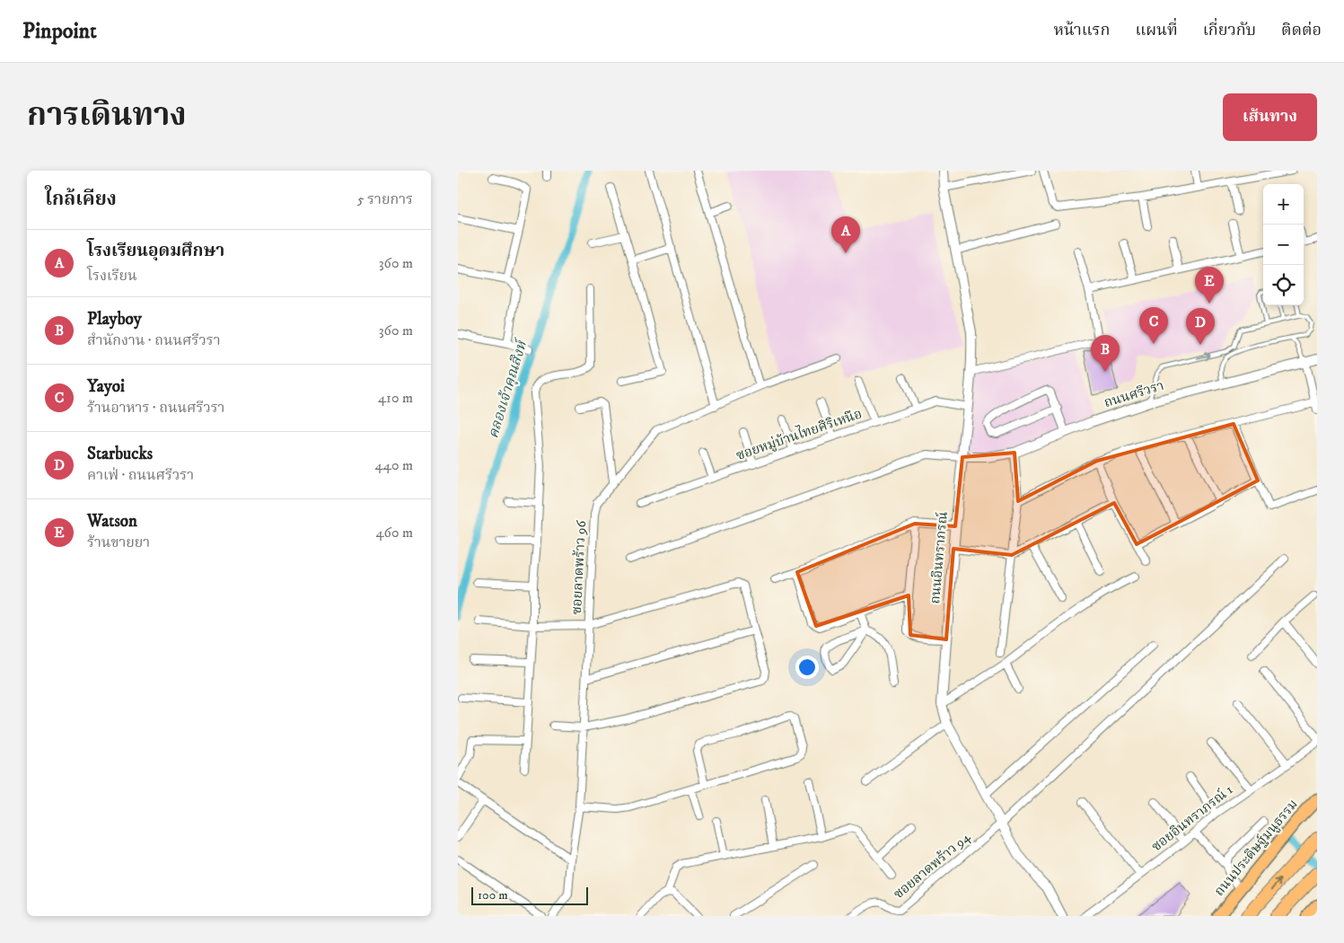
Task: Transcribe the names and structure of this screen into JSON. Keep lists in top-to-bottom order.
{
  "streets": {
    "main road": ["ถนนประดิษฐ์มนูธรรม"],
    "street": [
      "ถนนศรีวรา",
      "ซอยหมู่บ้านไทยศิริเหนือ",
      "ถนนอินทราภรณ์",
      "ซอยลาดพร้าว 96",
      "ซอยอินทราภรณ์ 1",
      "ซอยลาดพร้าว 94"
    ]
  },
  "crossings": [
    ["ถนนศรีวรา", "ถนนอินทราภรณ์"],
    ["ซอยหมู่บ้านไทยศิริเหนือ", "ถนนอินทราภรณ์"],
    ["ถนนอินทราภรณ์", "ซอยลาดพร้าว 94"]
  ],
  "water": ["คลองเจ้าคุณสิงห์"],
  "scale_bar": "100 m",
  "page": {
    "header": "Pinpoint",
    "nav": [
      "หน้าแรก",
      "แผนที่",
      "เกี่ยวกับ",
      "ติดต่อ"
    ],
    "title": "การเดินทาง",
    "buttons": "เส้นทาง",
    "heading": ["ใกล้เคียง", "5 รายการ"],
    "map_buttons": ["+", "−"],
    "pins": [
      "A",
      "E",
      "C",
      "D",
      "B"
    ],
    "list": [
      {
        "mark": "A",
        "name": "โรงเรียนอุดมศึกษา",
        "note": "โรงเรียน",
        "value": "360 m"
      },
      {
        "mark": "B",
        "name": "Playboy",
        "note": "สำนักงาน · ถนนศรีวรา",
        "value": "360 m"
      },
      {
        "mark": "C",
        "name": "Yayoi",
        "note": "ร้านอาหาร · ถนนศรีวรา",
        "value": "410 m"
      },
      {
        "mark": "D",
        "name": "Starbucks",
        "note": "คาเฟ่ · ถนนศรีวรา",
        "value": "440 m"
      },
      {
        "mark": "E",
        "name": "Watson",
        "note": "ร้านขายยา",
        "value": "460 m"
      }
    ],
    "scale": "100 m"
  }
}
